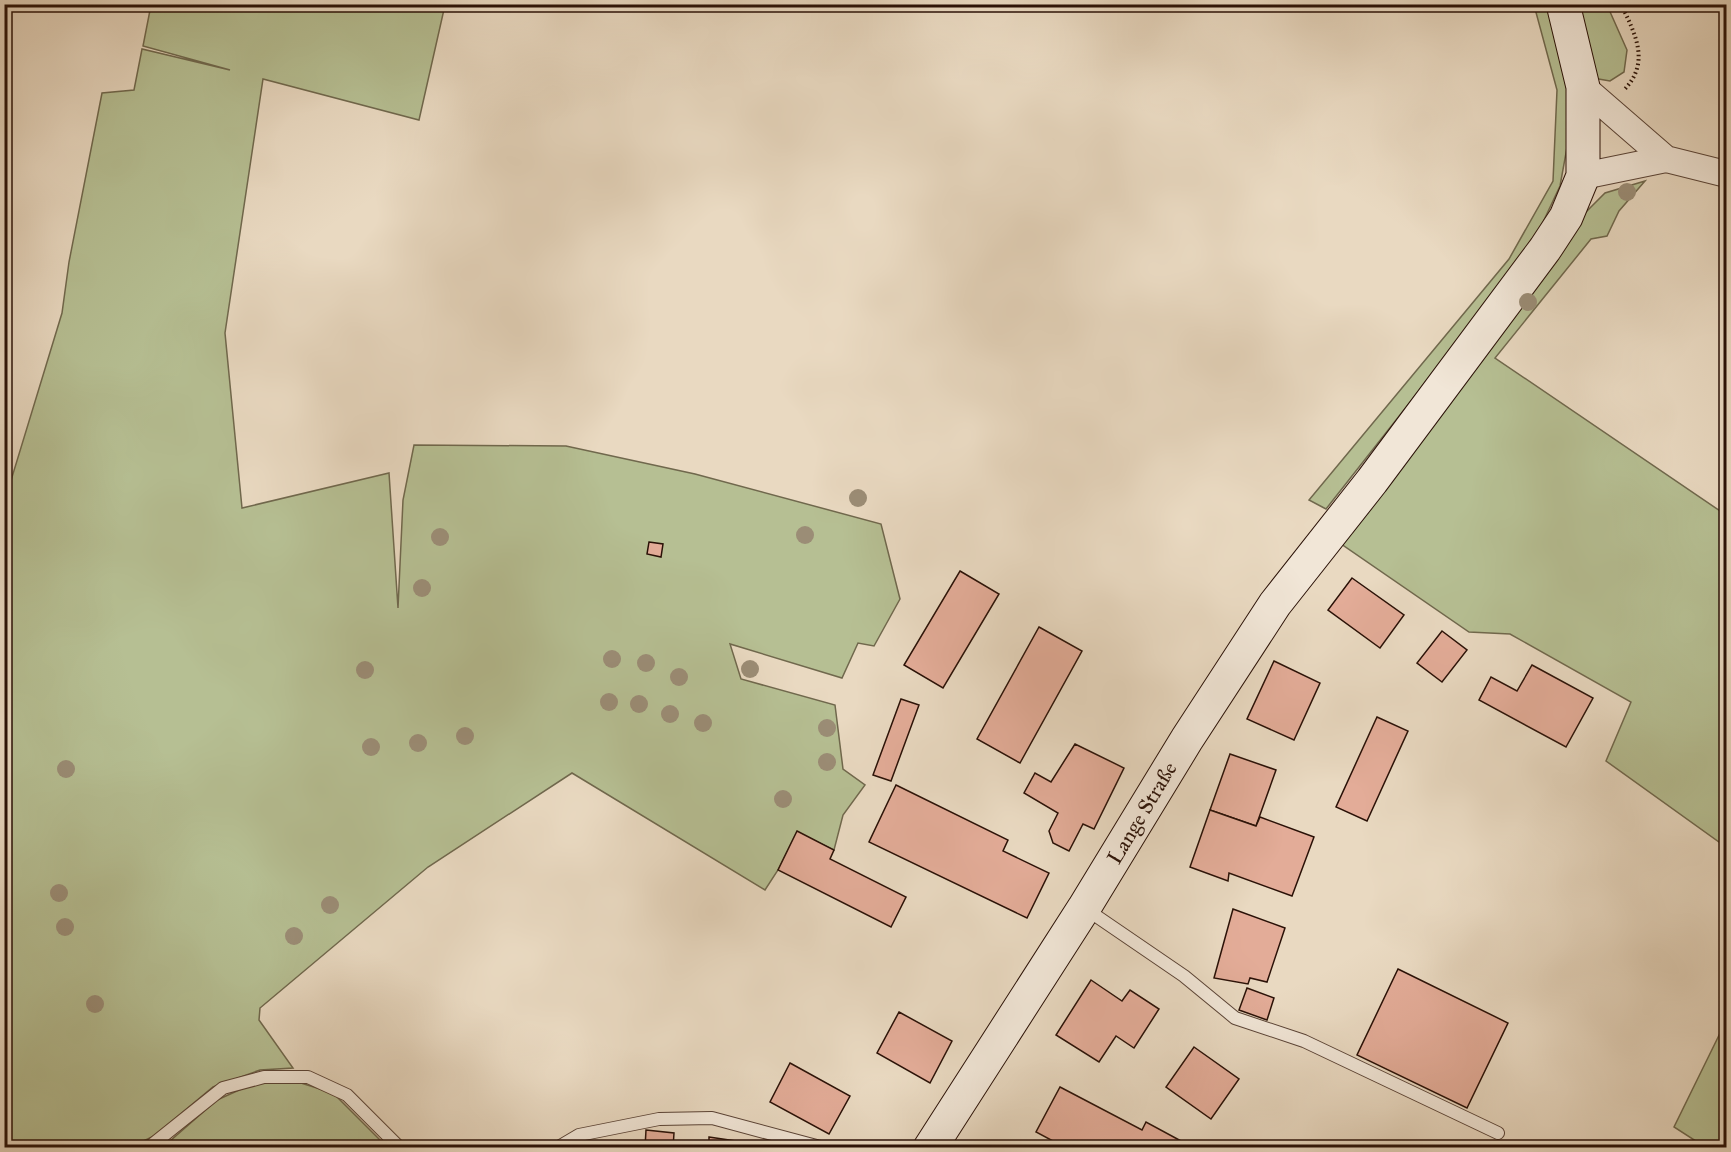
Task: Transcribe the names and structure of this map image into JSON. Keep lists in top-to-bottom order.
{
  "streets": {
    "main road": ["Lange Straße"]
  }
}
